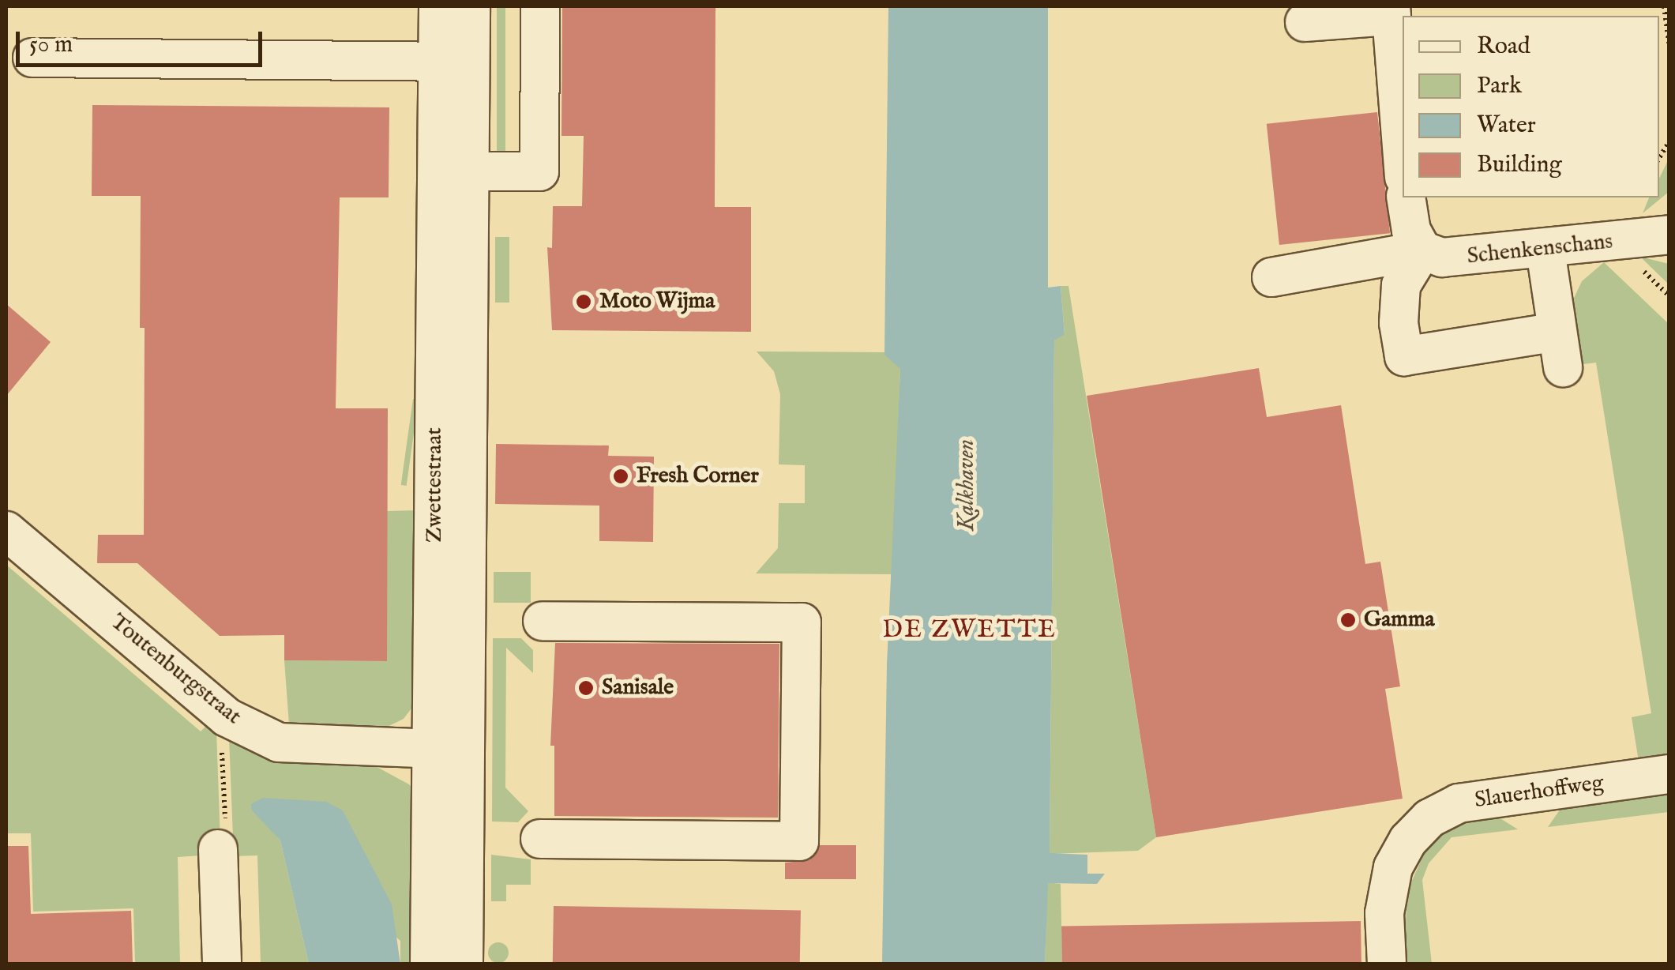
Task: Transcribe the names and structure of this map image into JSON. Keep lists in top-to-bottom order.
{
  "streets": {
    "street": [
      "Schenkenschans",
      "Zwettestraat",
      "Toutenburgstraat",
      "Slauerhoffweg"
    ]
  },
  "crossings": [
    ["Zwettestraat", "Toutenburgstraat"]
  ],
  "districts": ["DE ZWETTE"],
  "water": ["Kalkhaven"],
  "places": [
    "Moto Wijma",
    "Fresh Corner",
    "Gamma",
    "Sanisale"
  ],
  "legend": [
    "Road",
    "Park",
    "Water",
    "Building"
  ],
  "scale_bar": "50 m"
}
